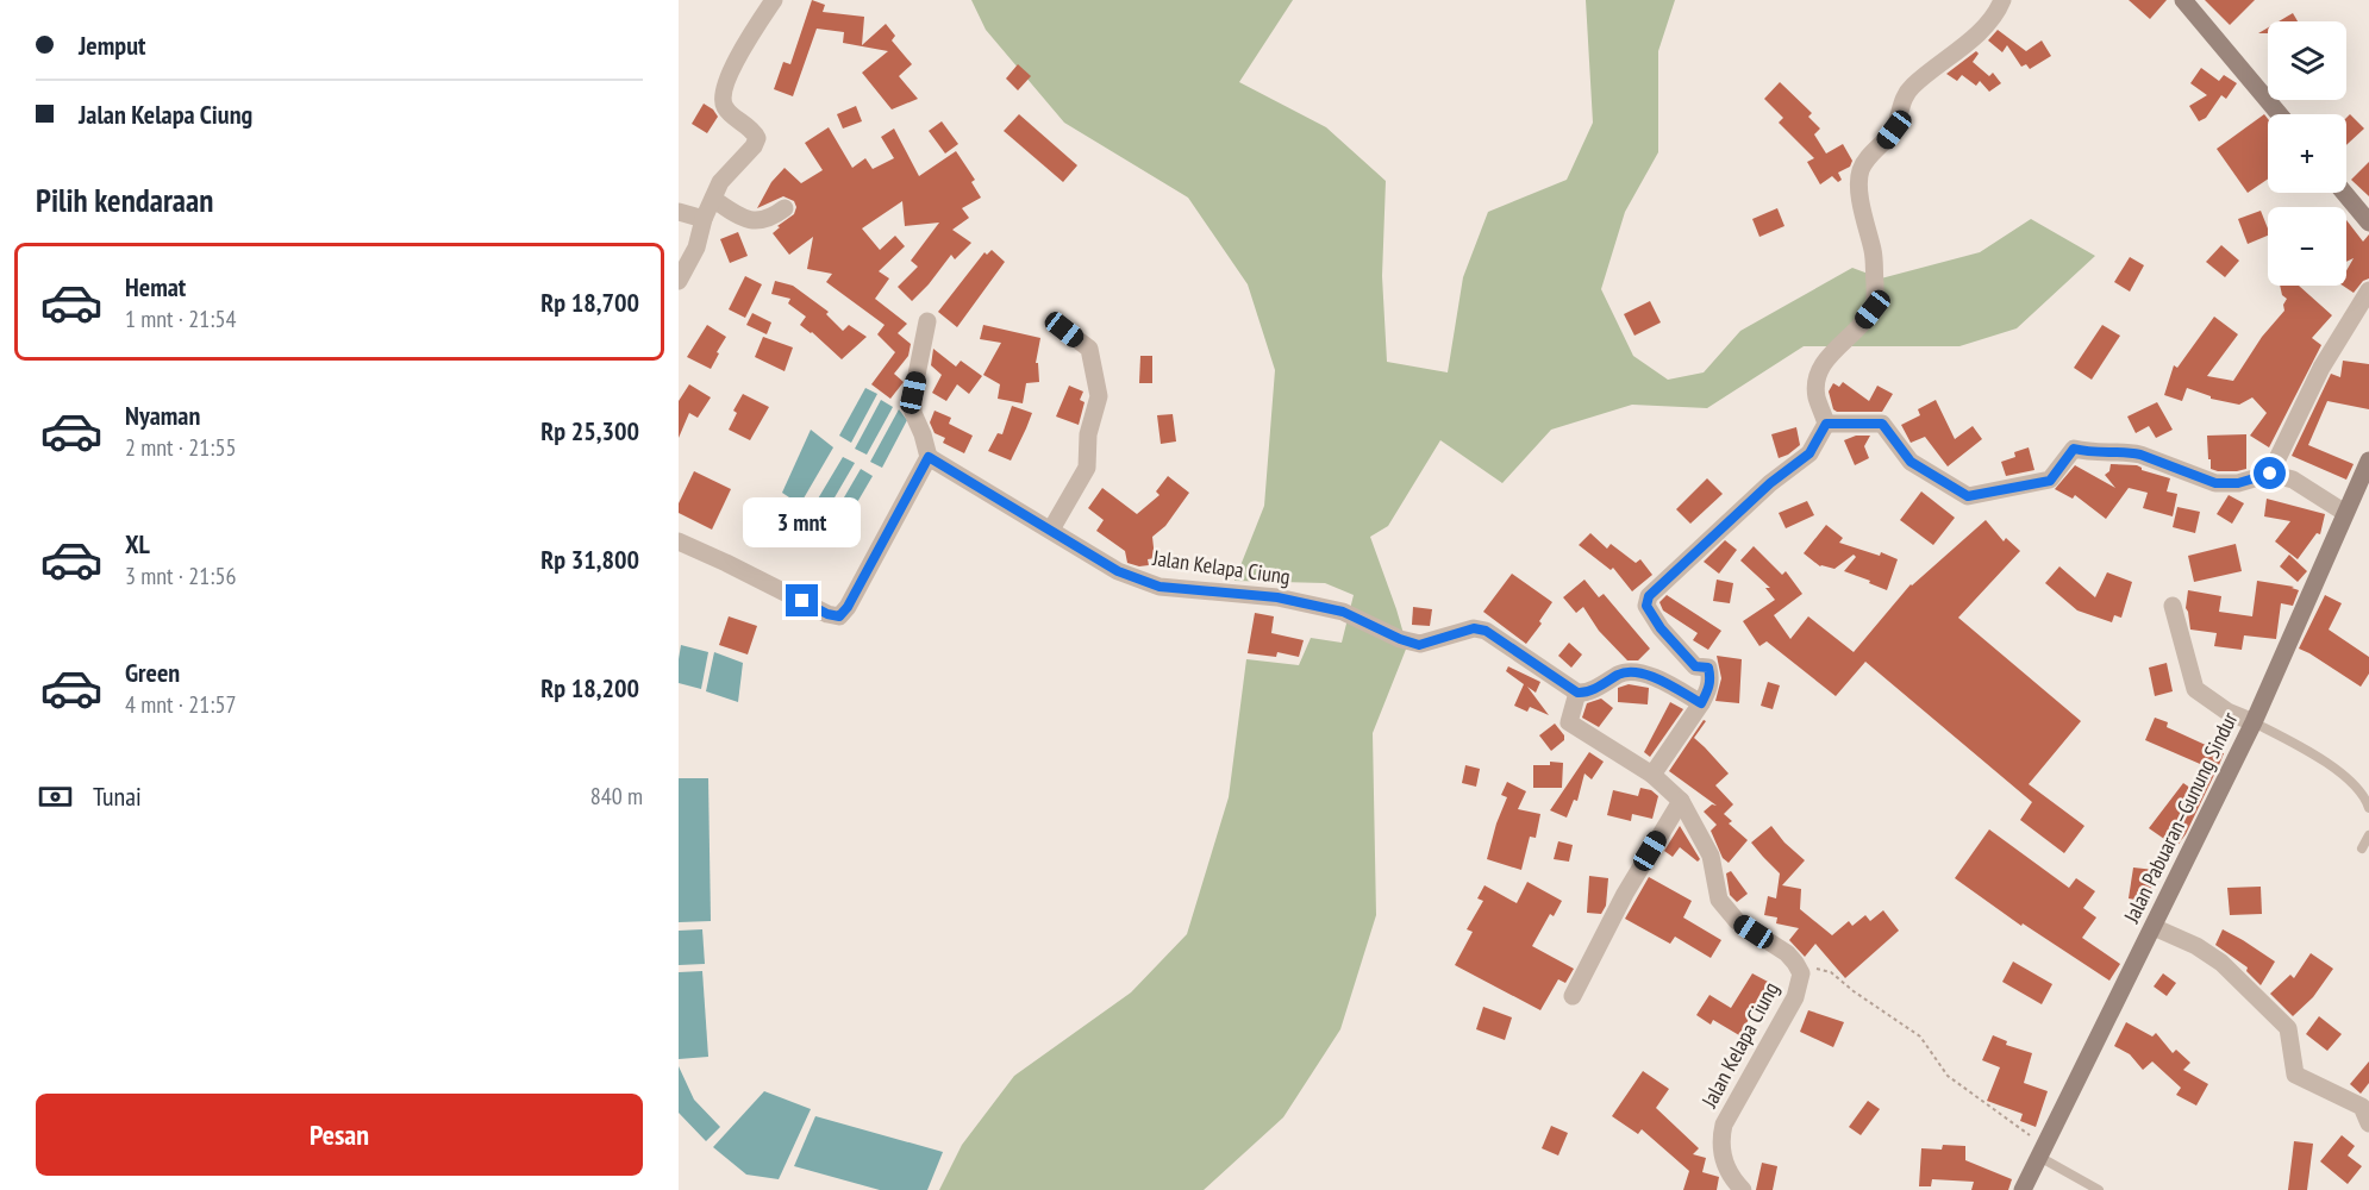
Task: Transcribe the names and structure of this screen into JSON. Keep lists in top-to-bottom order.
{
  "streets": {
    "street": ["Jalan Kelapa Ciung", "Jalan Pabuaran–Gunung Sindur"]
  },
  "page": {
    "banner": ["Jemput", "Jalan Kelapa Ciung"],
    "map_buttons": ["+", "−"],
    "heading": "Pilih kendaraan",
    "list": [
      {
        "name": "Hemat",
        "note": "1 mnt · 21:54",
        "value": "Rp 18,700"
      },
      {
        "name": "Nyaman",
        "note": "2 mnt · 21:55",
        "value": "Rp 25,300"
      },
      {
        "name": "XL",
        "note": "3 mnt · 21:56",
        "value": "Rp 31,800"
      },
      {
        "name": "Green",
        "note": "4 mnt · 21:57",
        "value": "Rp 18,200"
      }
    ],
    "bubble": "3 mnt",
    "pay": ["Tunai", "840 m"],
    "buttons": "Pesan"
  }
}
